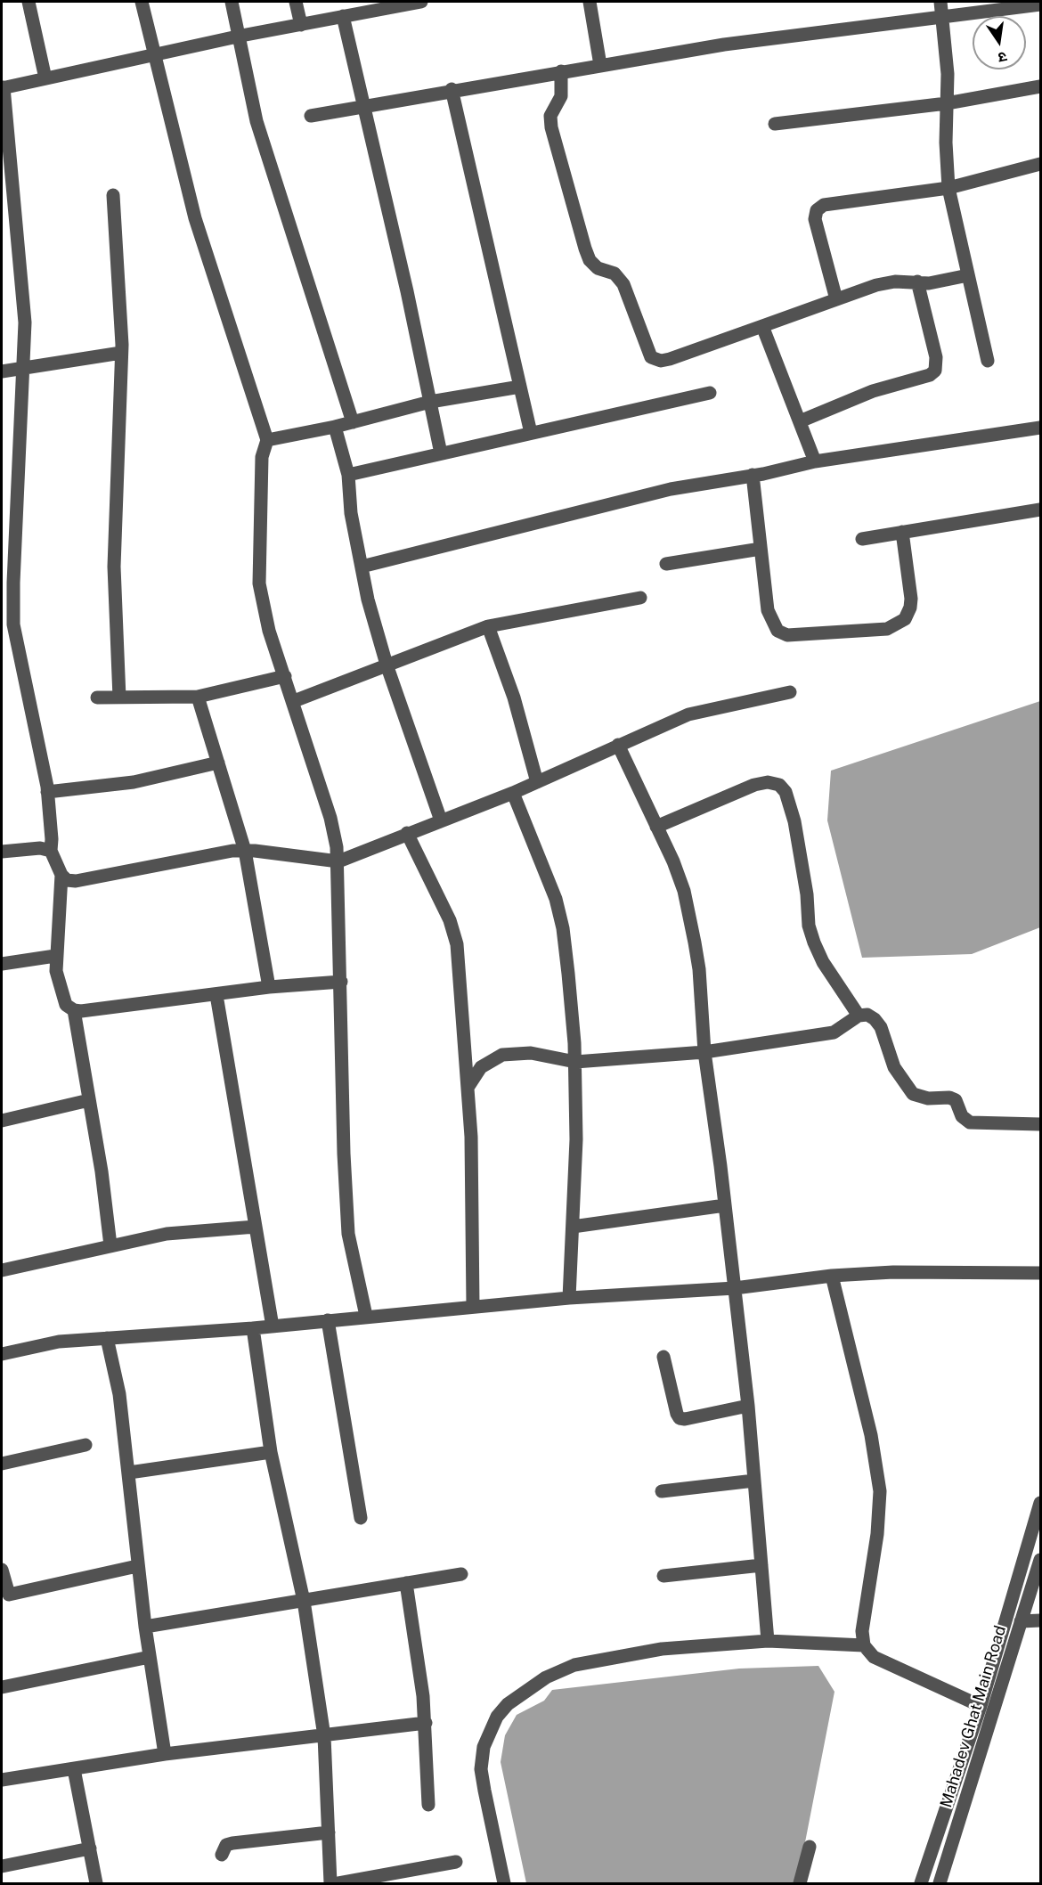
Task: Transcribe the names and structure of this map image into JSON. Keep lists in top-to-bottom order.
{
  "streets": {
    "street": ["Mahadev Ghat Main Road"]
  },
  "north": "bottom"
}
